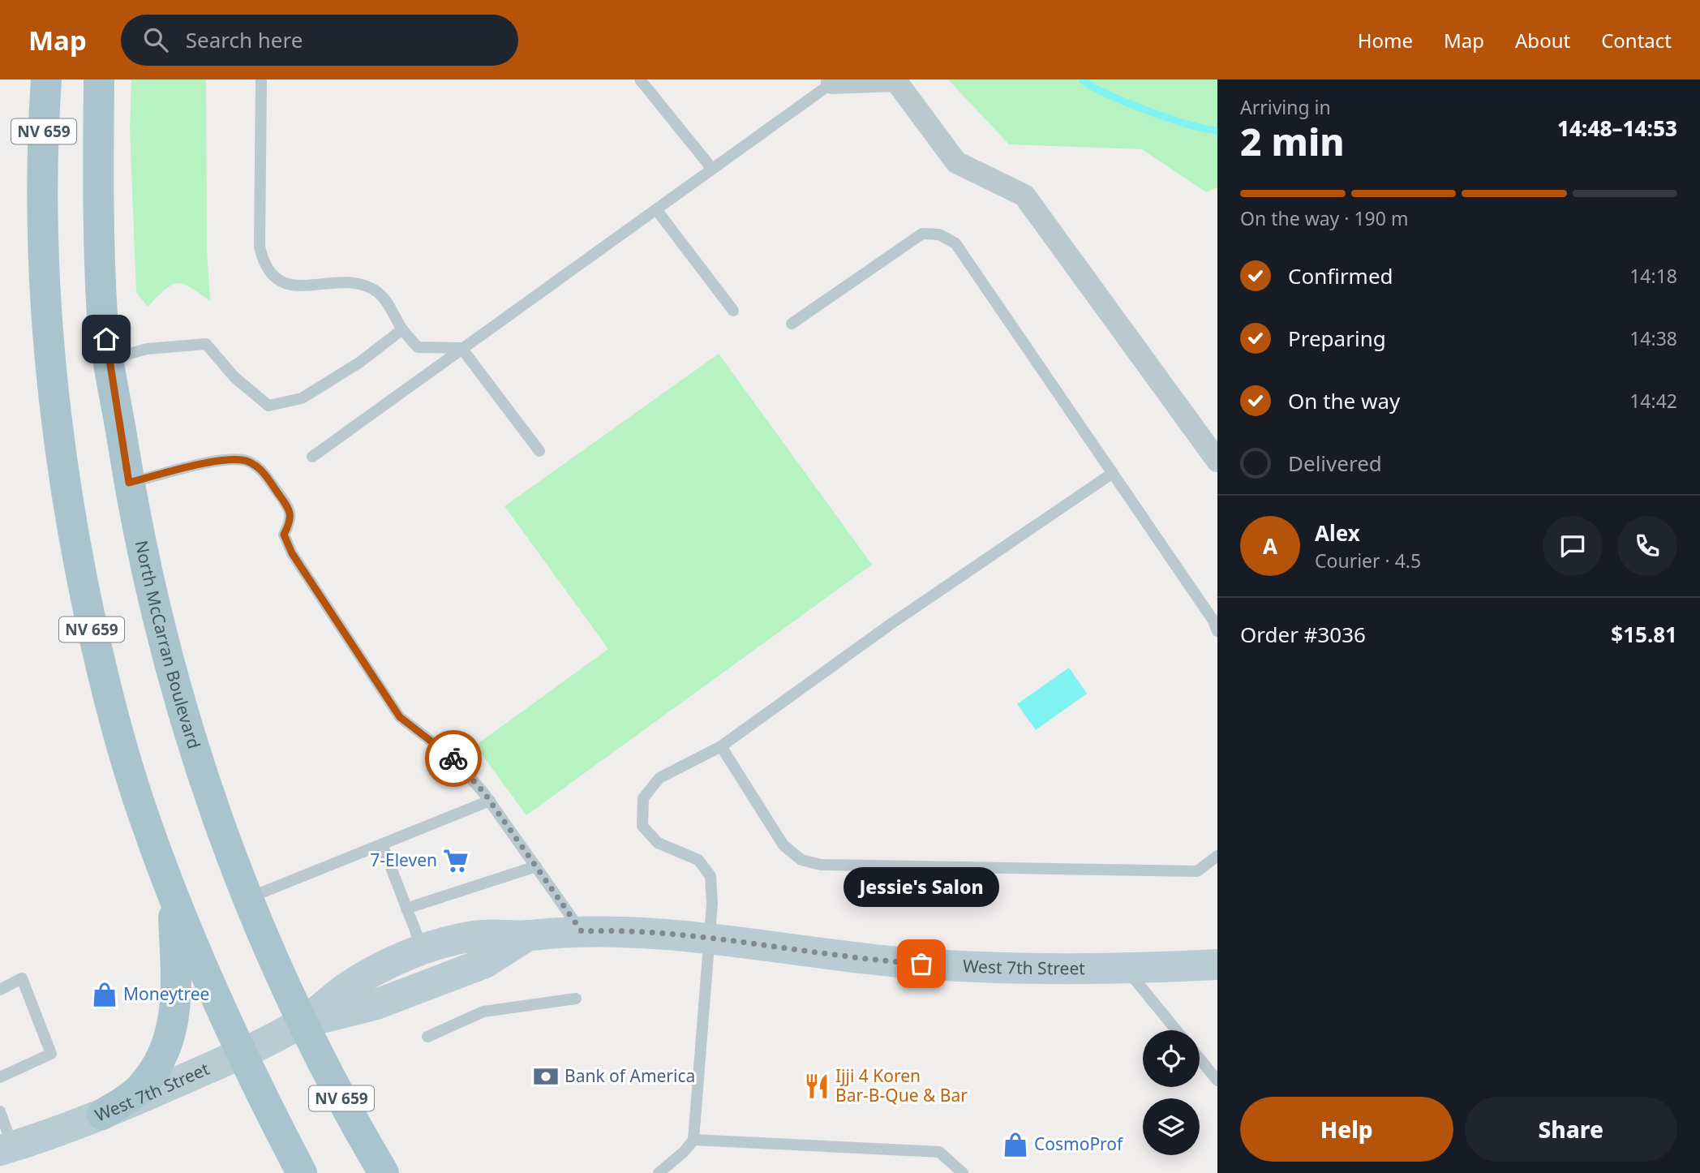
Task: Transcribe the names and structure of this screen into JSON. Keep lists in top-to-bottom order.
{
  "streets": {
    "main road": ["NV 659", "North McCarran Boulevard", "West 7th Street"]
  },
  "crossings": [
    ["NV 659", "West 7th Street"],
    ["North McCarran Boulevard", "West 7th Street"]
  ],
  "places": {
    "supermarket": ["7-Eleven"],
    "other": ["Jessie's Salon"],
    "shop": ["Moneytree", "CosmoProf"],
    "bank": ["Bank of America"],
    "restaurant": ["Ijji 4 Koren Bar-B-Que & Bar"]
  },
  "page": {
    "header": "Map",
    "search": "Search here",
    "nav": [
      "Home",
      "Map",
      "About",
      "Contact"
    ],
    "heading": ["2 min", "Arriving in", "14:48–14:53"],
    "panel": [
      "Alex",
      "Courier · 4.5",
      "Order #3036",
      "$15.81"
    ],
    "bar": "On the way · 190 m",
    "list": [
      ["Confirmed", "14:18"],
      ["Preparing", "14:38"],
      ["On the way", "14:42"],
      "Delivered"
    ],
    "round": "A",
    "bubble": "Jessie's Salon",
    "buttons": ["Help", "Share"]
  }
}
